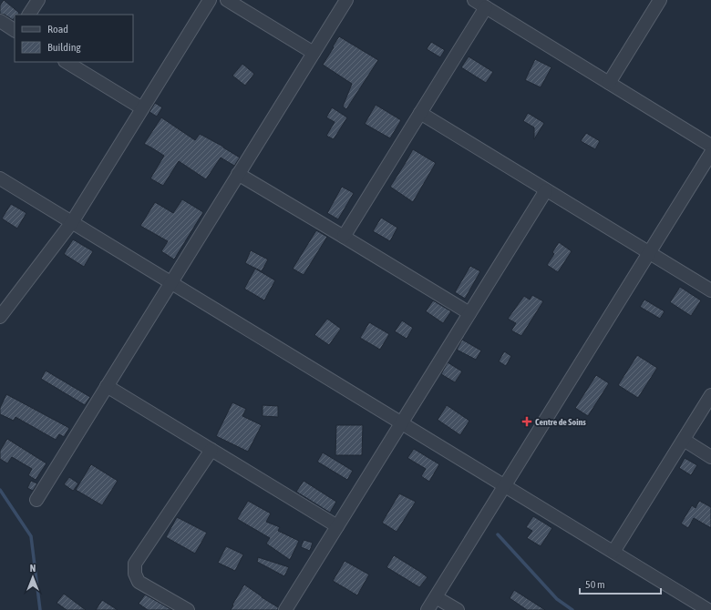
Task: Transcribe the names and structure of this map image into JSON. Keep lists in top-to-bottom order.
{
  "places": {
    "health": ["Centre de Soins"]
  },
  "legend": ["Road", "Building"],
  "scale_bar": "50 m",
  "north": "top"
}
